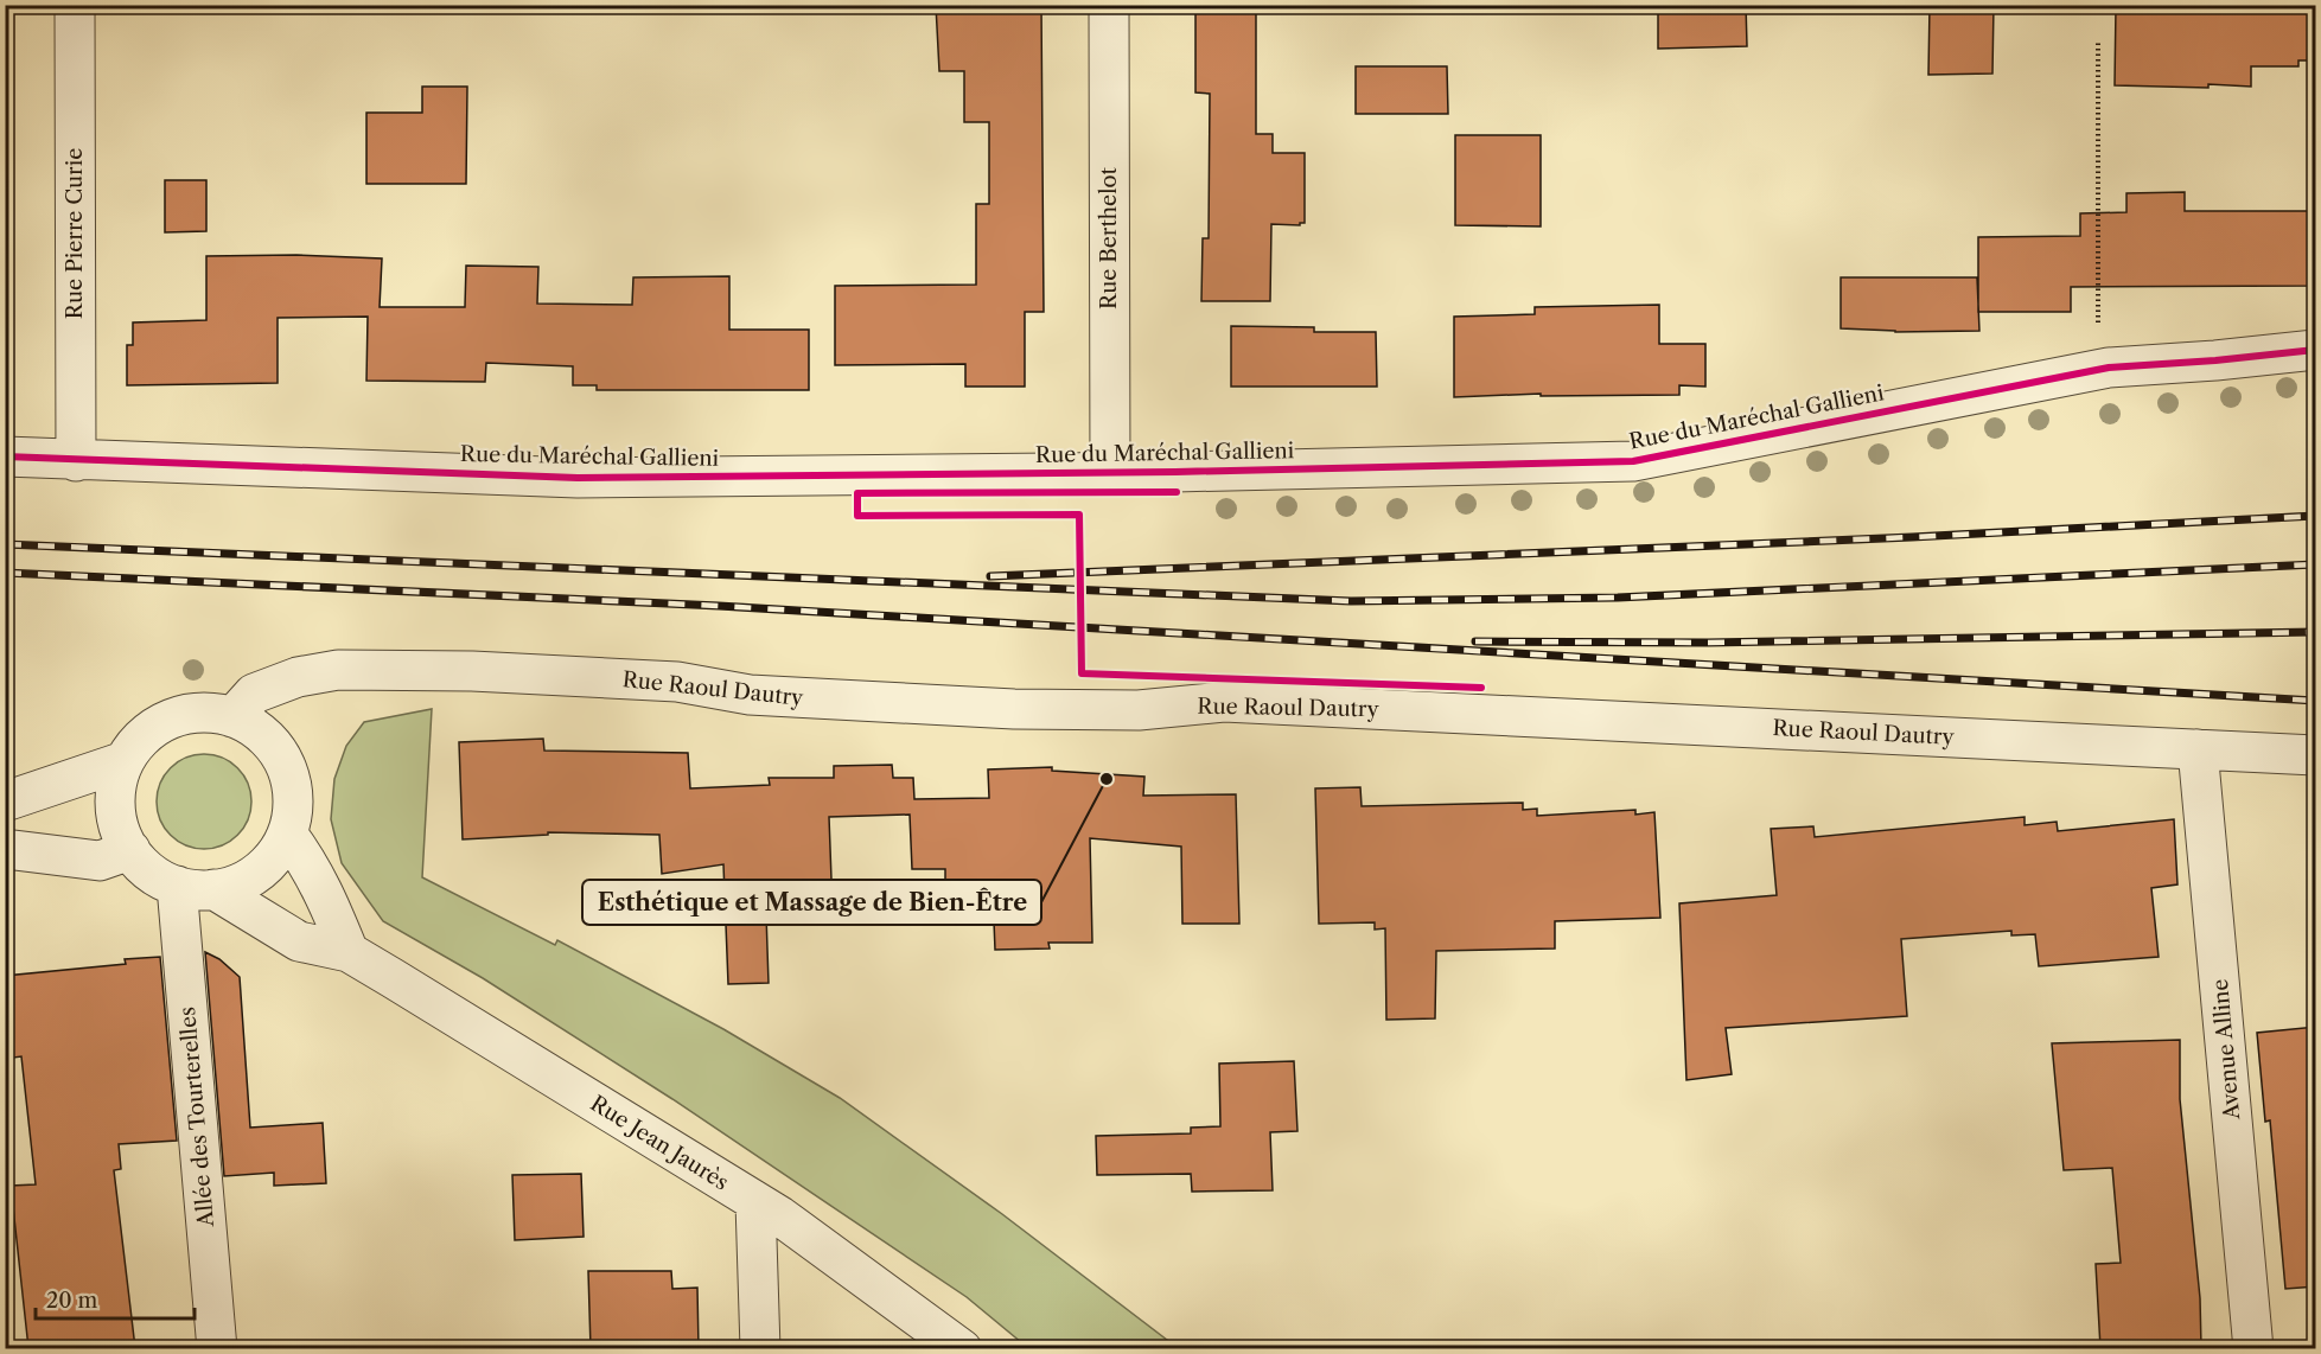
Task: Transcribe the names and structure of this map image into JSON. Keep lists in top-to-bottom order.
{
  "streets": {
    "street": [
      "Rue Pierre Curie",
      "Rue Berthelot",
      "Rue du Maréchal Gallieni",
      "Rue Raoul Dautry",
      "Avenue Alline",
      "Allée des Tourterelles",
      "Rue Jean Jaurès"
    ]
  },
  "crossings": [
    ["Rue Pierre Curie", "Rue du Maréchal Gallieni"],
    ["Rue Berthelot", "Rue du Maréchal Gallieni"],
    ["Rue Raoul Dautry", "Avenue Alline"],
    ["Rue Raoul Dautry", "Allée des Tourterelles"],
    ["Rue Raoul Dautry", "Rue Jean Jaurès"],
    ["Allée des Tourterelles", "Rue Jean Jaurès"]
  ],
  "places": ["Esthétique et Massage de Bien-Être"],
  "scale_bar": "20 m"
}
